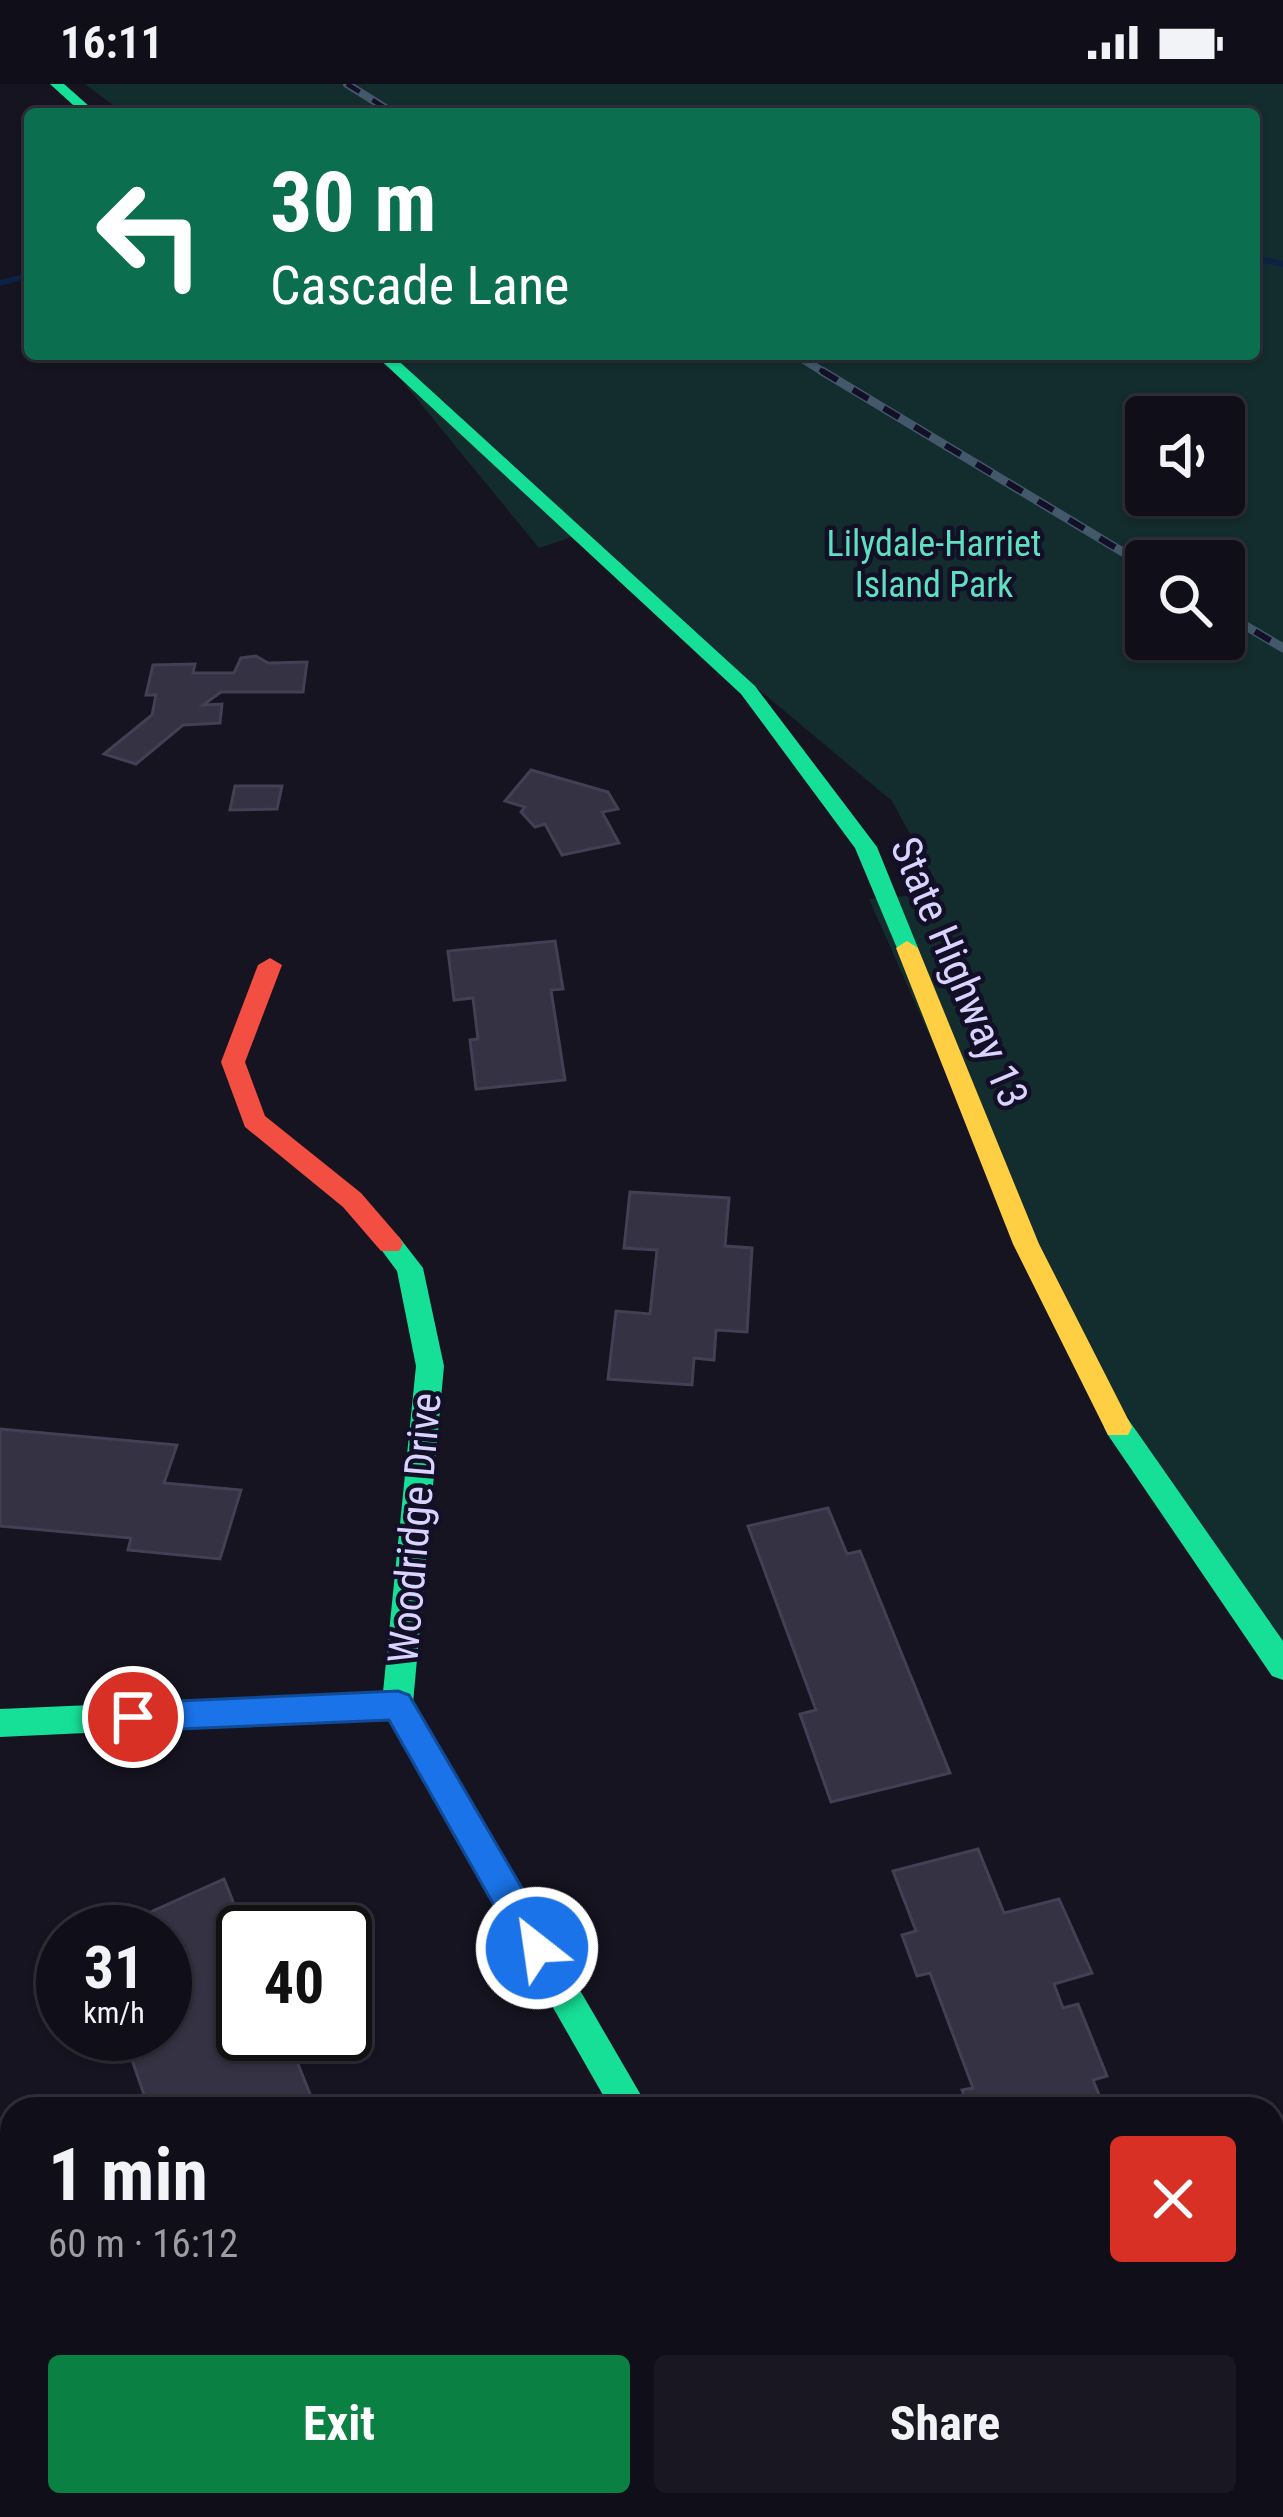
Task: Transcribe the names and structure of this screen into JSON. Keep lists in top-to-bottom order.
{
  "streets": {
    "street": ["State Highway 13", "Woodridge Drive"]
  },
  "parks": ["Lilydale-Harriet Island Park"],
  "page": {
    "status": "16:11",
    "turn": ["30 m", "Cascade Lane"],
    "speed": "31 km/h",
    "limit": "40",
    "heading": ["1 min", "60 m · 16:12"],
    "buttons": ["Exit", "Share"]
  }
}
